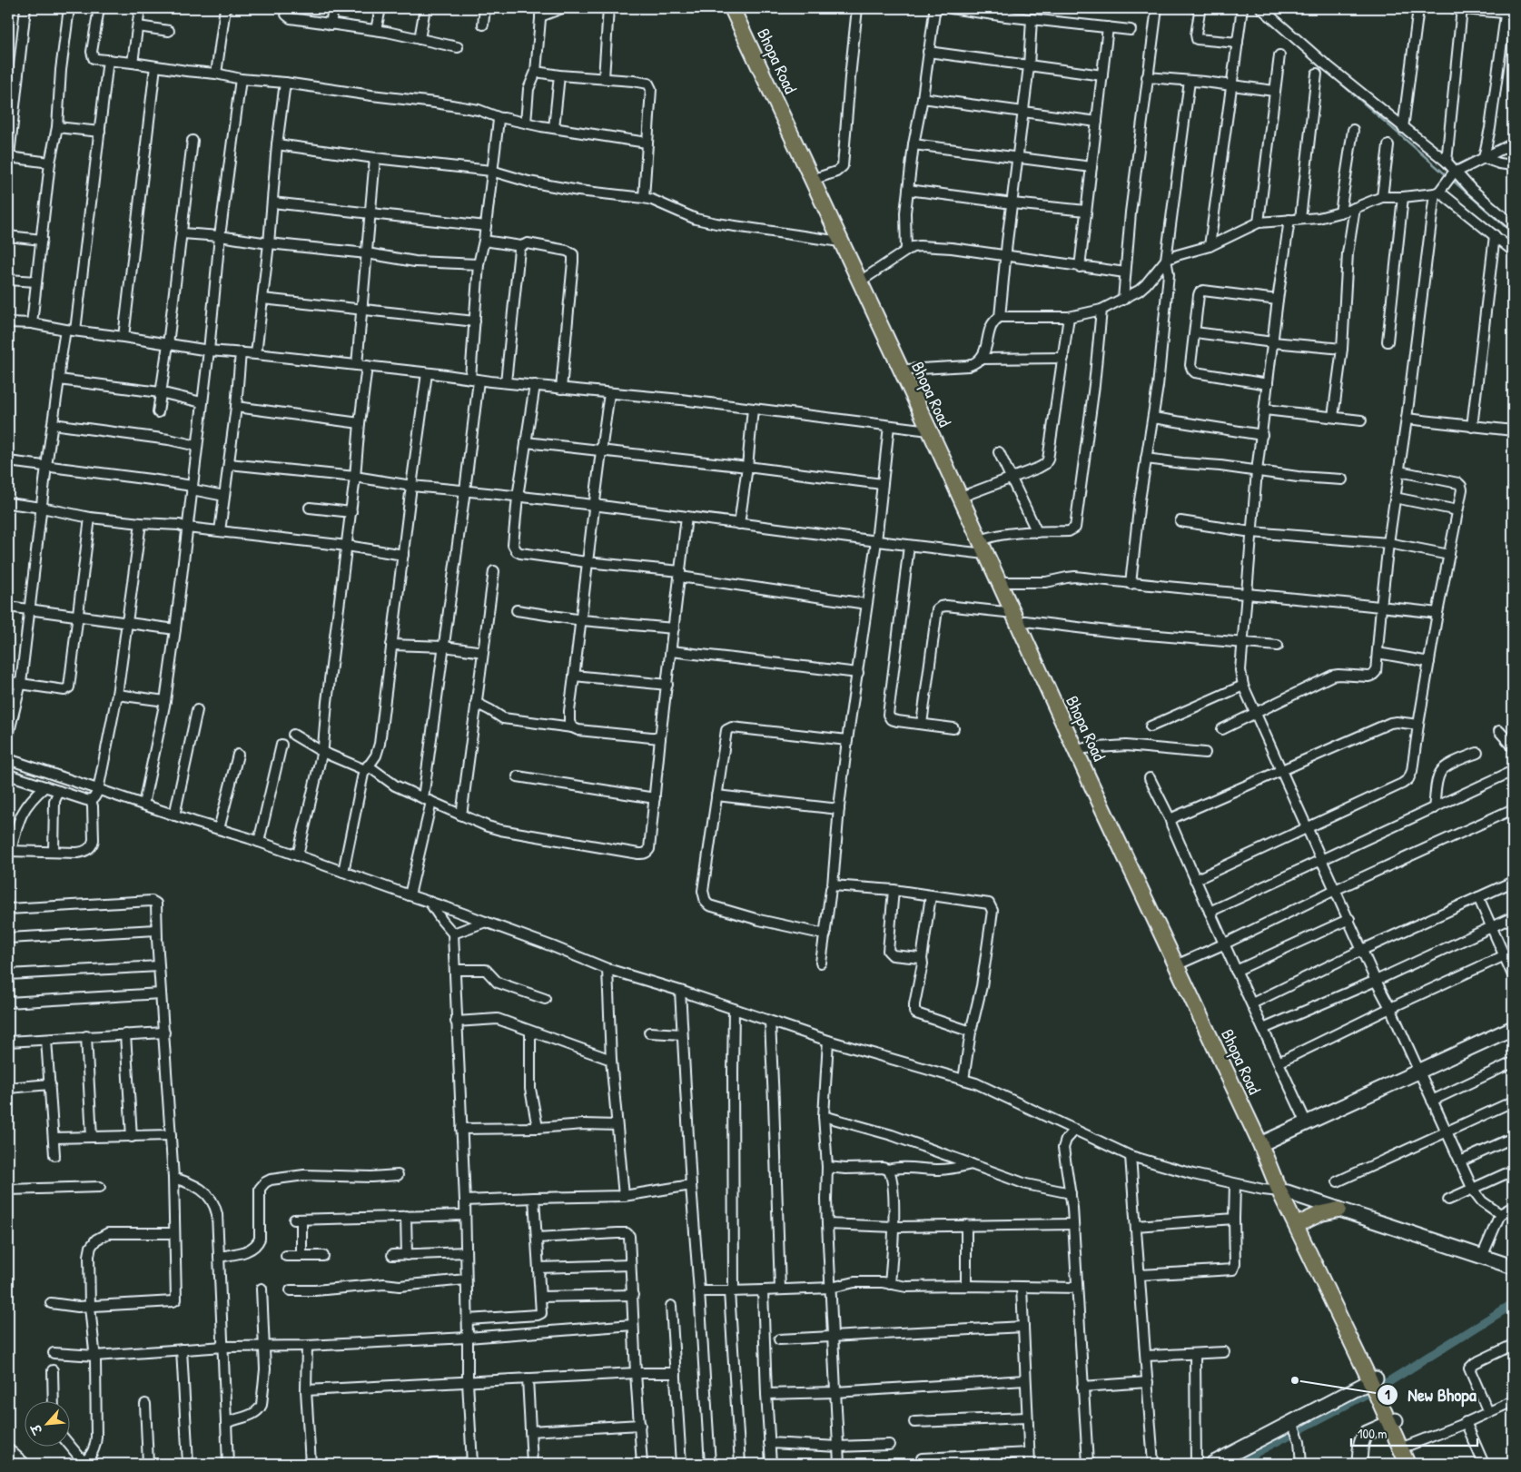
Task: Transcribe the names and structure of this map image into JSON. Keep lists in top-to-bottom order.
{
  "streets": {
    "main road": ["Bhopa Road"]
  },
  "places": ["New Bhopa"],
  "scale_bar": "100 m",
  "north": "bottom left"
}
